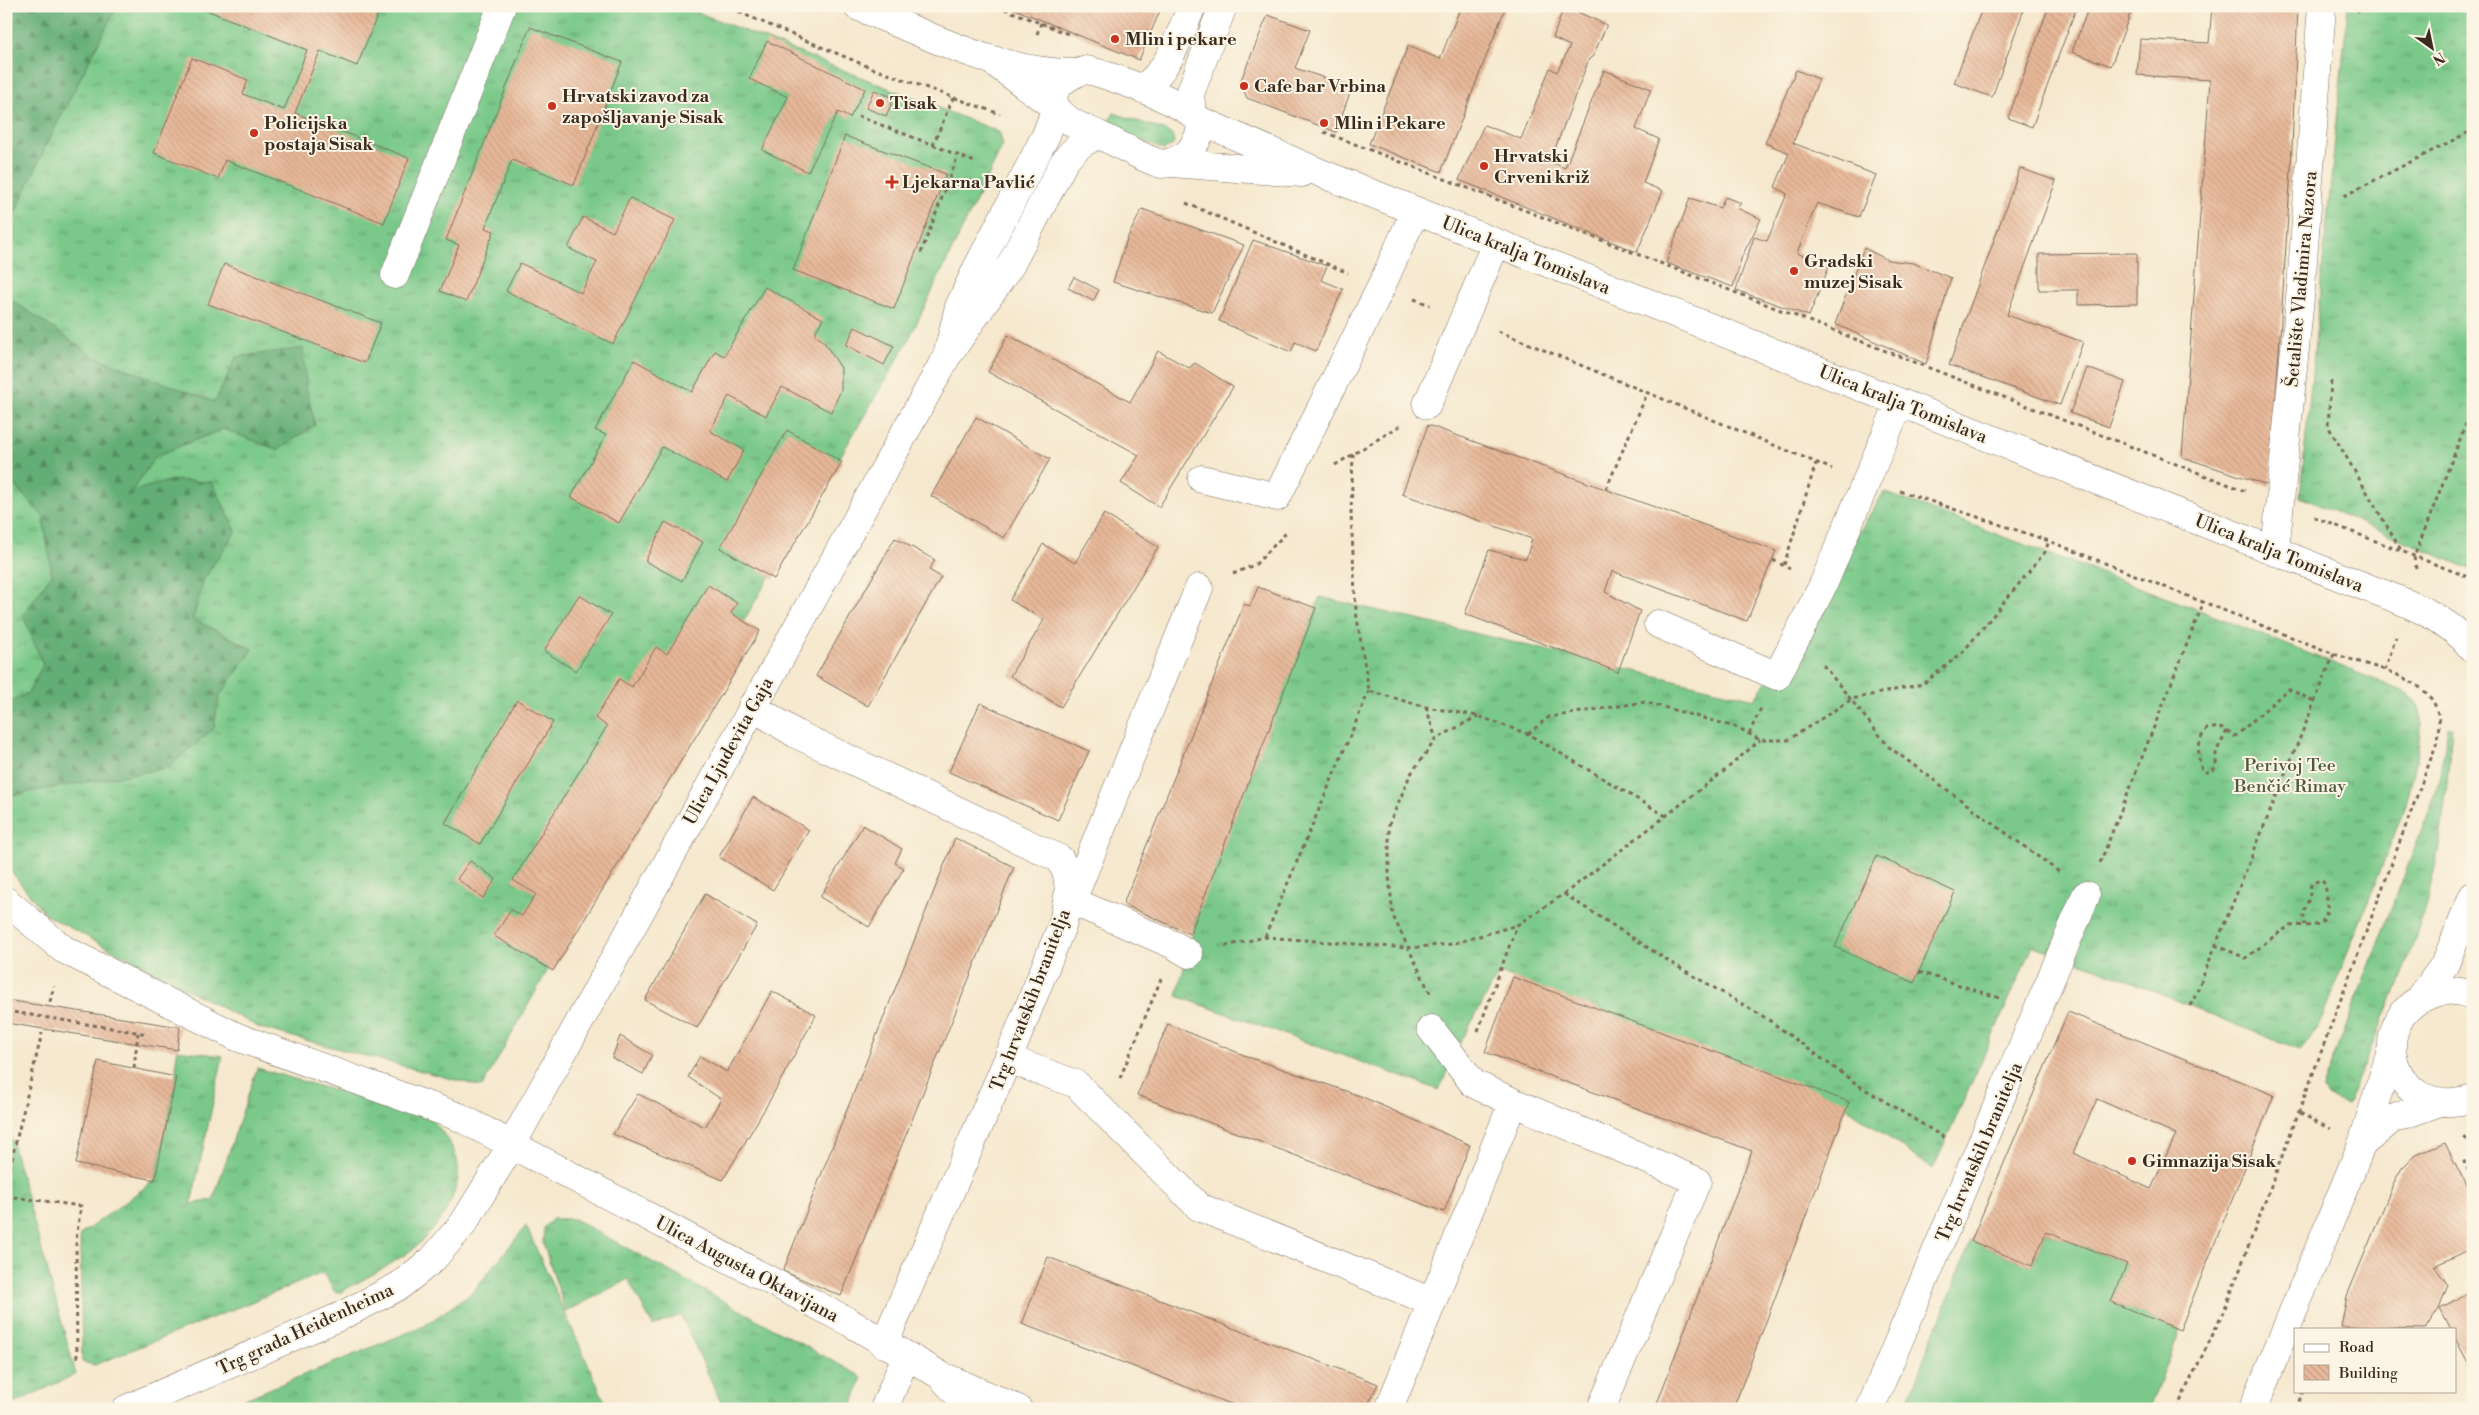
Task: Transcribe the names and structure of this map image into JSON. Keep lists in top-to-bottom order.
{
  "streets": {
    "street": [
      "Ulica kralja Tomislava",
      "Šetalište Vladimira Nazora",
      "Ulica Ljudevita Gaja",
      "Trg hrvatskih branitelja",
      "Ulica Augusta Oktavijana",
      "Trg grada Heidenheima"
    ]
  },
  "crossings": [
    ["Ulica kralja Tomislava", "Šetalište Vladimira Nazora"],
    ["Ulica kralja Tomislava", "Ulica Ljudevita Gaja"],
    ["Ulica Ljudevita Gaja", "Trg hrvatskih branitelja"],
    ["Ulica Ljudevita Gaja", "Ulica Augusta Oktavijana"],
    ["Ulica Ljudevita Gaja", "Trg grada Heidenheima"],
    ["Trg hrvatskih branitelja", "Ulica Augusta Oktavijana"],
    ["Ulica Augusta Oktavijana", "Trg grada Heidenheima"]
  ],
  "parks": ["Perivoj Tee Benčić Rimay"],
  "places": {
    "other": [
      "Mlin i pekare",
      "Cafe bar Vrbina",
      "Tisak",
      "Hrvatski zavod za zapošljavanje Sisak",
      "Mlin i Pekare",
      "Policijska postaja Sisak",
      "Hrvatski Crveni križ",
      "Gradski muzej Sisak",
      "Gimnazija Sisak"
    ],
    "health": ["Ljekarna Pavlić"]
  },
  "legend": ["Road", "Building"],
  "north": "bottom right"
}
